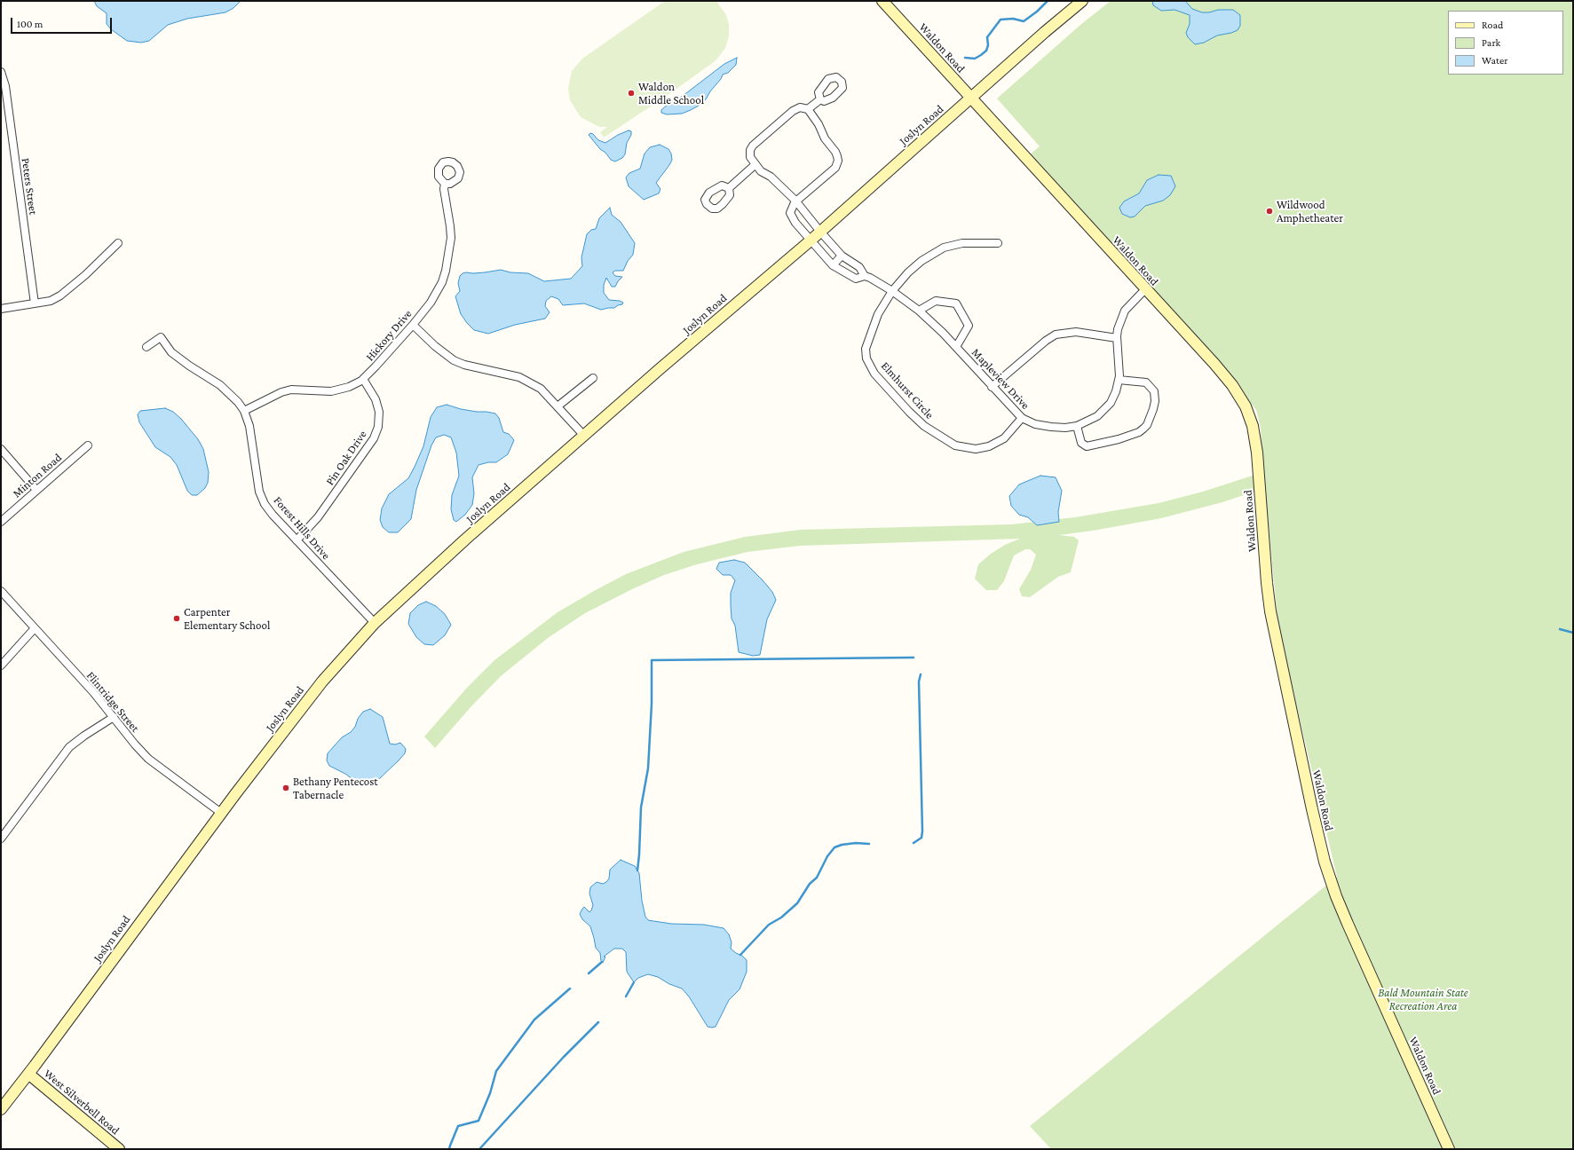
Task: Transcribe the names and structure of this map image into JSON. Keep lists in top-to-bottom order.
{
  "streets": {
    "street": [
      "Waldon Road",
      "Joslyn Road",
      "Peters Street",
      "Hickory Drive",
      "Mapleview Drive",
      "Elmhurst Circle",
      "Pin Oak Drive",
      "Minton Road",
      "Forest Hills Drive",
      "Flintridge Street",
      "West Silverbell Road"
    ]
  },
  "crossings": [
    ["Waldon Road", "Joslyn Road"],
    ["Waldon Road", "Mapleview Drive"],
    ["Joslyn Road", "Mapleview Drive"],
    ["Joslyn Road", "Forest Hills Drive"],
    ["Joslyn Road", "Flintridge Street"],
    ["Joslyn Road", "West Silverbell Road"],
    ["Hickory Drive", "Pin Oak Drive"],
    ["Hickory Drive", "Forest Hills Drive"],
    ["Mapleview Drive", "Elmhurst Circle"],
    ["Pin Oak Drive", "Forest Hills Drive"]
  ],
  "parks": ["Bald Mountain State Recreation Area"],
  "places": [
    "Waldon Middle School",
    "Wildwood Amphetheater",
    "Carpenter Elementary School",
    "Bethany Pentecost Tabernacle"
  ],
  "legend": ["Road", "Park", "Water"],
  "scale_bar": "100 m"
}
